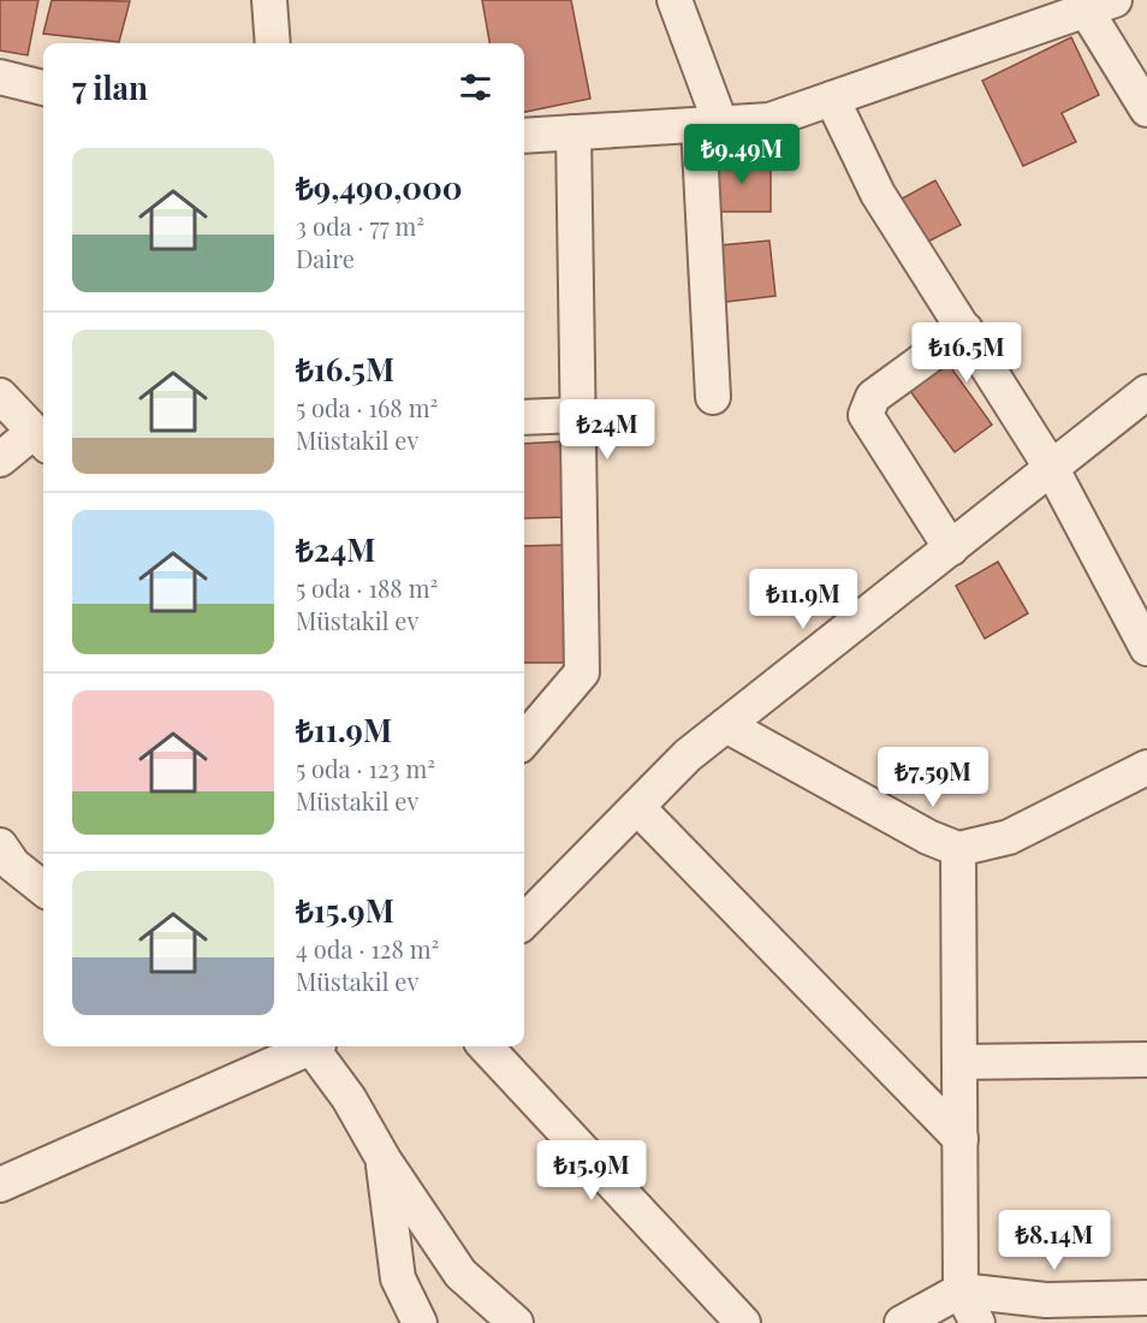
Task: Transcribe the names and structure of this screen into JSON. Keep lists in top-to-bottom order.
{
  "page": {
    "heading": "7 ilan",
    "price": [
      "₺9.49M",
      "₺16.5M",
      "₺24M",
      "₺11.9M",
      "₺7.59M",
      "₺15.9M",
      "₺8.14M"
    ],
    "list": [
      {
        "name": "₺9,490,000",
        "note": "3 oda · 77 m² · Daire"
      },
      {
        "name": "₺16.5M",
        "note": "5 oda · 168 m² · Müstakil ev"
      },
      {
        "name": "₺24M",
        "note": "5 oda · 188 m² · Müstakil ev"
      },
      {
        "name": "₺11.9M",
        "note": "5 oda · 123 m² · Müstakil ev"
      },
      {
        "name": "₺15.9M",
        "note": "4 oda · 128 m² · Müstakil ev"
      }
    ]
  }
}
